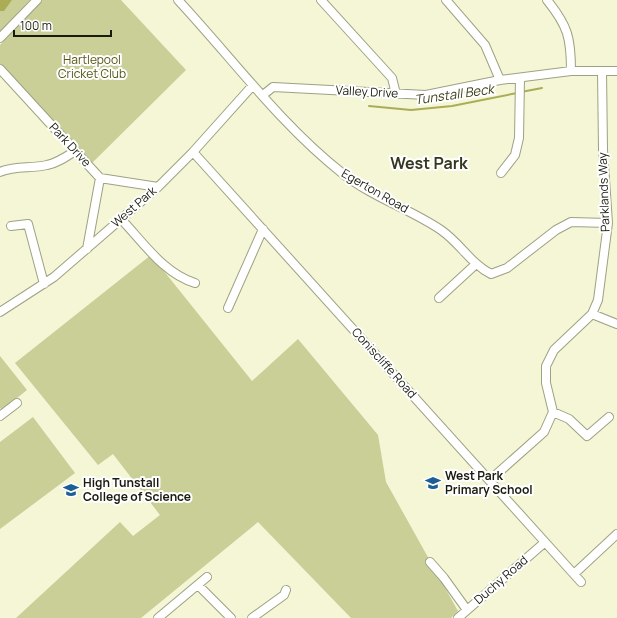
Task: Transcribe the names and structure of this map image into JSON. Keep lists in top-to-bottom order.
{
  "streets": {
    "street": [
      "Valley Drive",
      "Park Drive",
      "Egerton Road",
      "Parklands Way",
      "West Park",
      "Coniscliffe Road",
      "Duchy Road"
    ]
  },
  "crossings": [
    ["Valley Drive", "Egerton Road"],
    ["Valley Drive", "Parklands Way"],
    ["Park Drive", "West Park"],
    ["Egerton Road", "Parklands Way"],
    ["Egerton Road", "West Park"],
    ["West Park", "Coniscliffe Road"],
    ["Coniscliffe Road", "Duchy Road"]
  ],
  "districts": ["West Park"],
  "water": ["Tunstall Beck"],
  "parks": ["Hartlepool Cricket Club"],
  "places": {
    "school or university": ["West Park Primary School", "High Tunstall College of Science"]
  },
  "scale_bar": "100 m"
}
